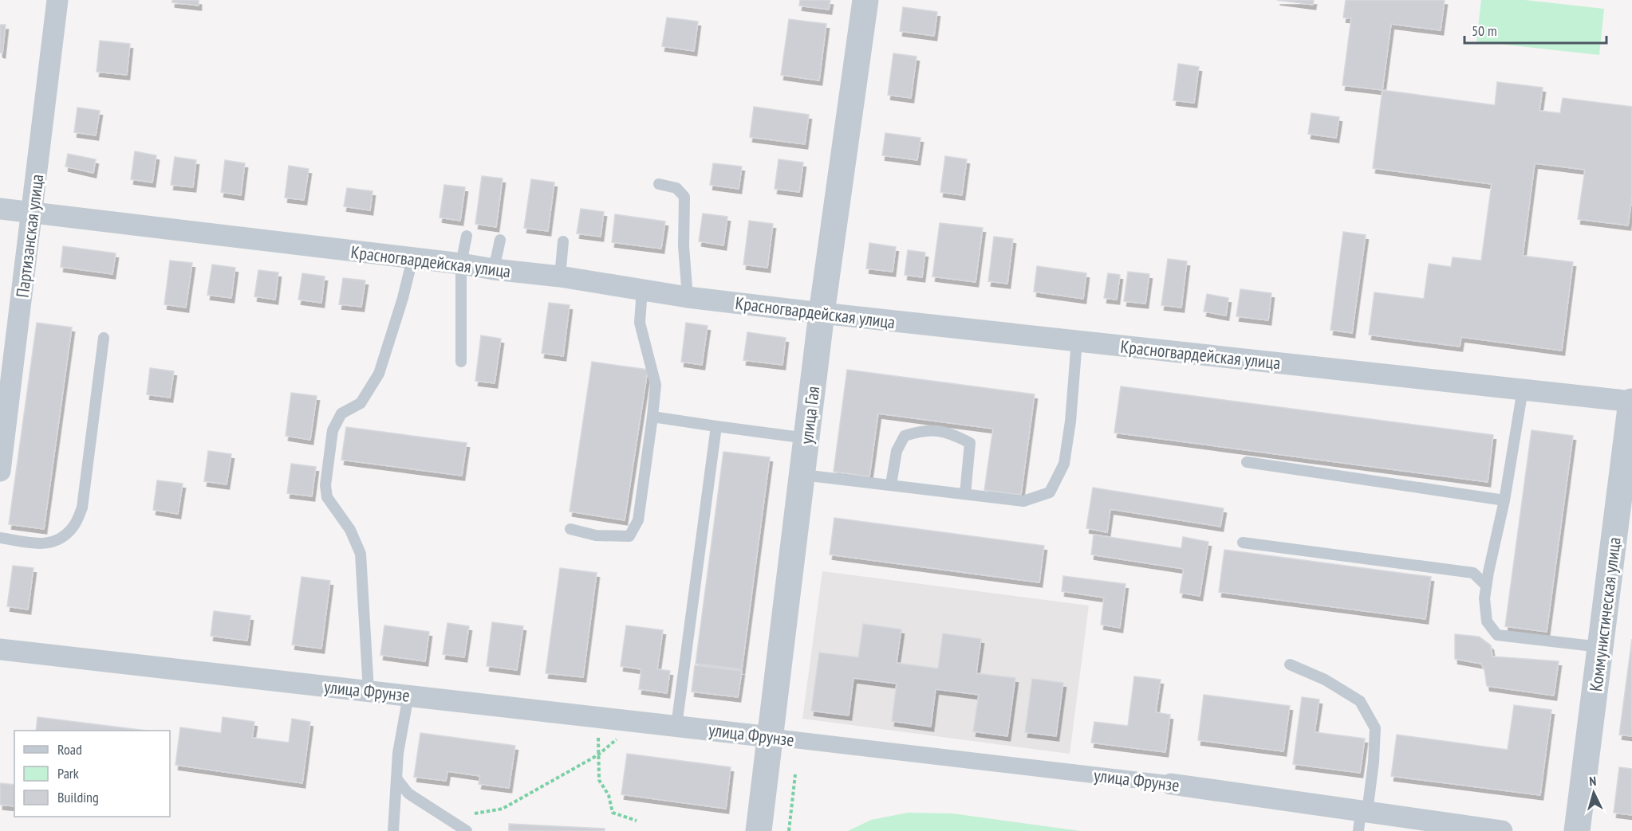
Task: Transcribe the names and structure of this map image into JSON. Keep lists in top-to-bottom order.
{
  "streets": {
    "street": [
      "Партизанская улица",
      "Красногвардейская улица",
      "улица Гая",
      "Коммунистическая улица",
      "улица Фрунзе"
    ]
  },
  "crossings": [
    ["Партизанская улица", "Красногвардейская улица"],
    ["Красногвардейская улица", "улица Гая"],
    ["Красногвардейская улица", "Коммунистическая улица"],
    ["улица Гая", "улица Фрунзе"]
  ],
  "legend": ["Road", "Park", "Building"],
  "scale_bar": "50 m",
  "north": "top"
}
